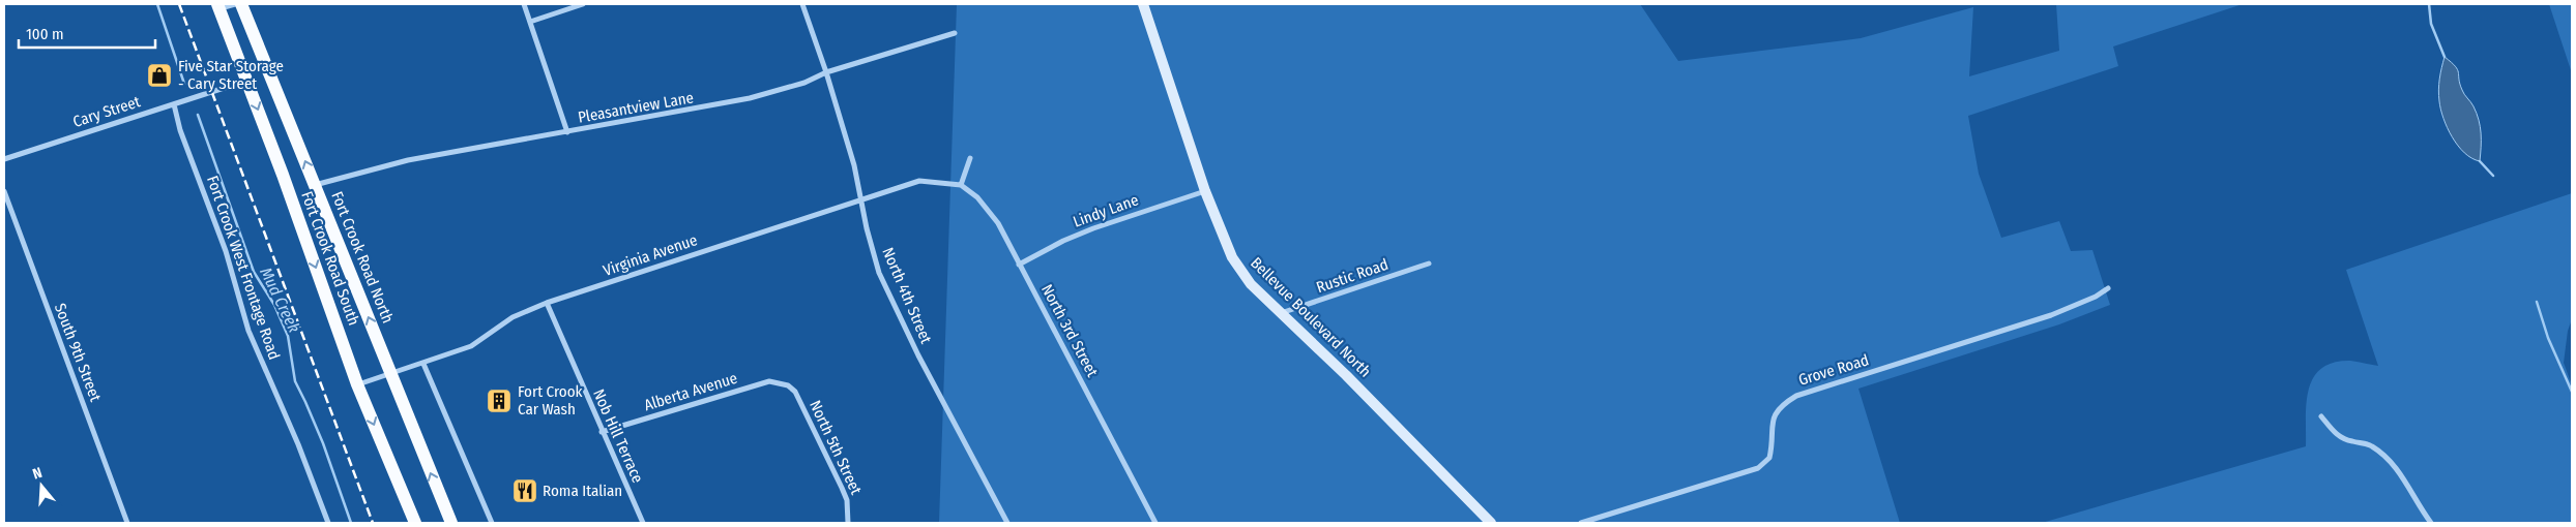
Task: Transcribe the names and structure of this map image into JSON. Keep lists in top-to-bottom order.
{
  "streets": {
    "main road": ["Fort Crook Road North", "Fort Crook Road South", "Bellevue Boulevard North"],
    "street": [
      "Pleasantview Lane",
      "Cary Street",
      "Lindy Lane",
      "Virginia Avenue",
      "Fort Crook West Frontage Road",
      "Rustic Road",
      "North 4th Street",
      "North 3rd Street",
      "South 9th Street",
      "Grove Road",
      "Alberta Avenue",
      "Nob Hill Terrace",
      "North 5th Street"
    ]
  },
  "crossings": [
    ["Pleasantview Lane", "Fort Crook Road North"],
    ["Pleasantview Lane", "North 4th Street"],
    ["Cary Street", "Fort Crook Road South"],
    ["Cary Street", "Fort Crook West Frontage Road"],
    ["Lindy Lane", "Bellevue Boulevard North"],
    ["Lindy Lane", "North 3rd Street"],
    ["Virginia Avenue", "Fort Crook Road North"],
    ["Virginia Avenue", "Fort Crook Road South"],
    ["Virginia Avenue", "North 4th Street"],
    ["Virginia Avenue", "North 3rd Street"],
    ["Virginia Avenue", "Nob Hill Terrace"],
    ["Rustic Road", "Bellevue Boulevard North"],
    ["Alberta Avenue", "Nob Hill Terrace"],
    ["Alberta Avenue", "North 5th Street"]
  ],
  "one_way": ["Fort Crook Road North", "Fort Crook Road South"],
  "water": ["Mud Creek"],
  "places": {
    "shop": ["Five Star Storage - Cary Street"],
    "building": ["Fort Crook Car Wash"],
    "restaurant": ["Roma Italian"]
  },
  "scale_bar": "100 m",
  "north": "top"
}
